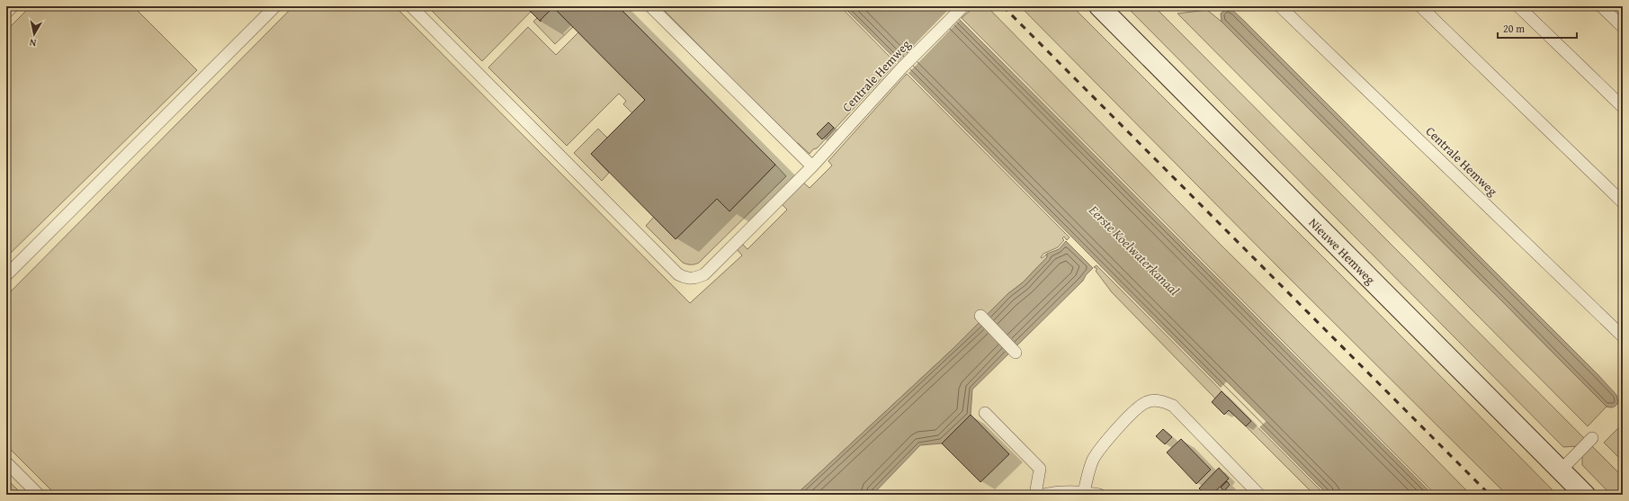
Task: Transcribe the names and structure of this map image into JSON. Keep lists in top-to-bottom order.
{
  "streets": {
    "main road": ["Nieuwe Hemweg"],
    "lane": ["Centrale Hemweg"]
  },
  "water": ["Eerste Koelwaterkanaal"],
  "scale_bar": "20 m",
  "north": "bottom"
}
